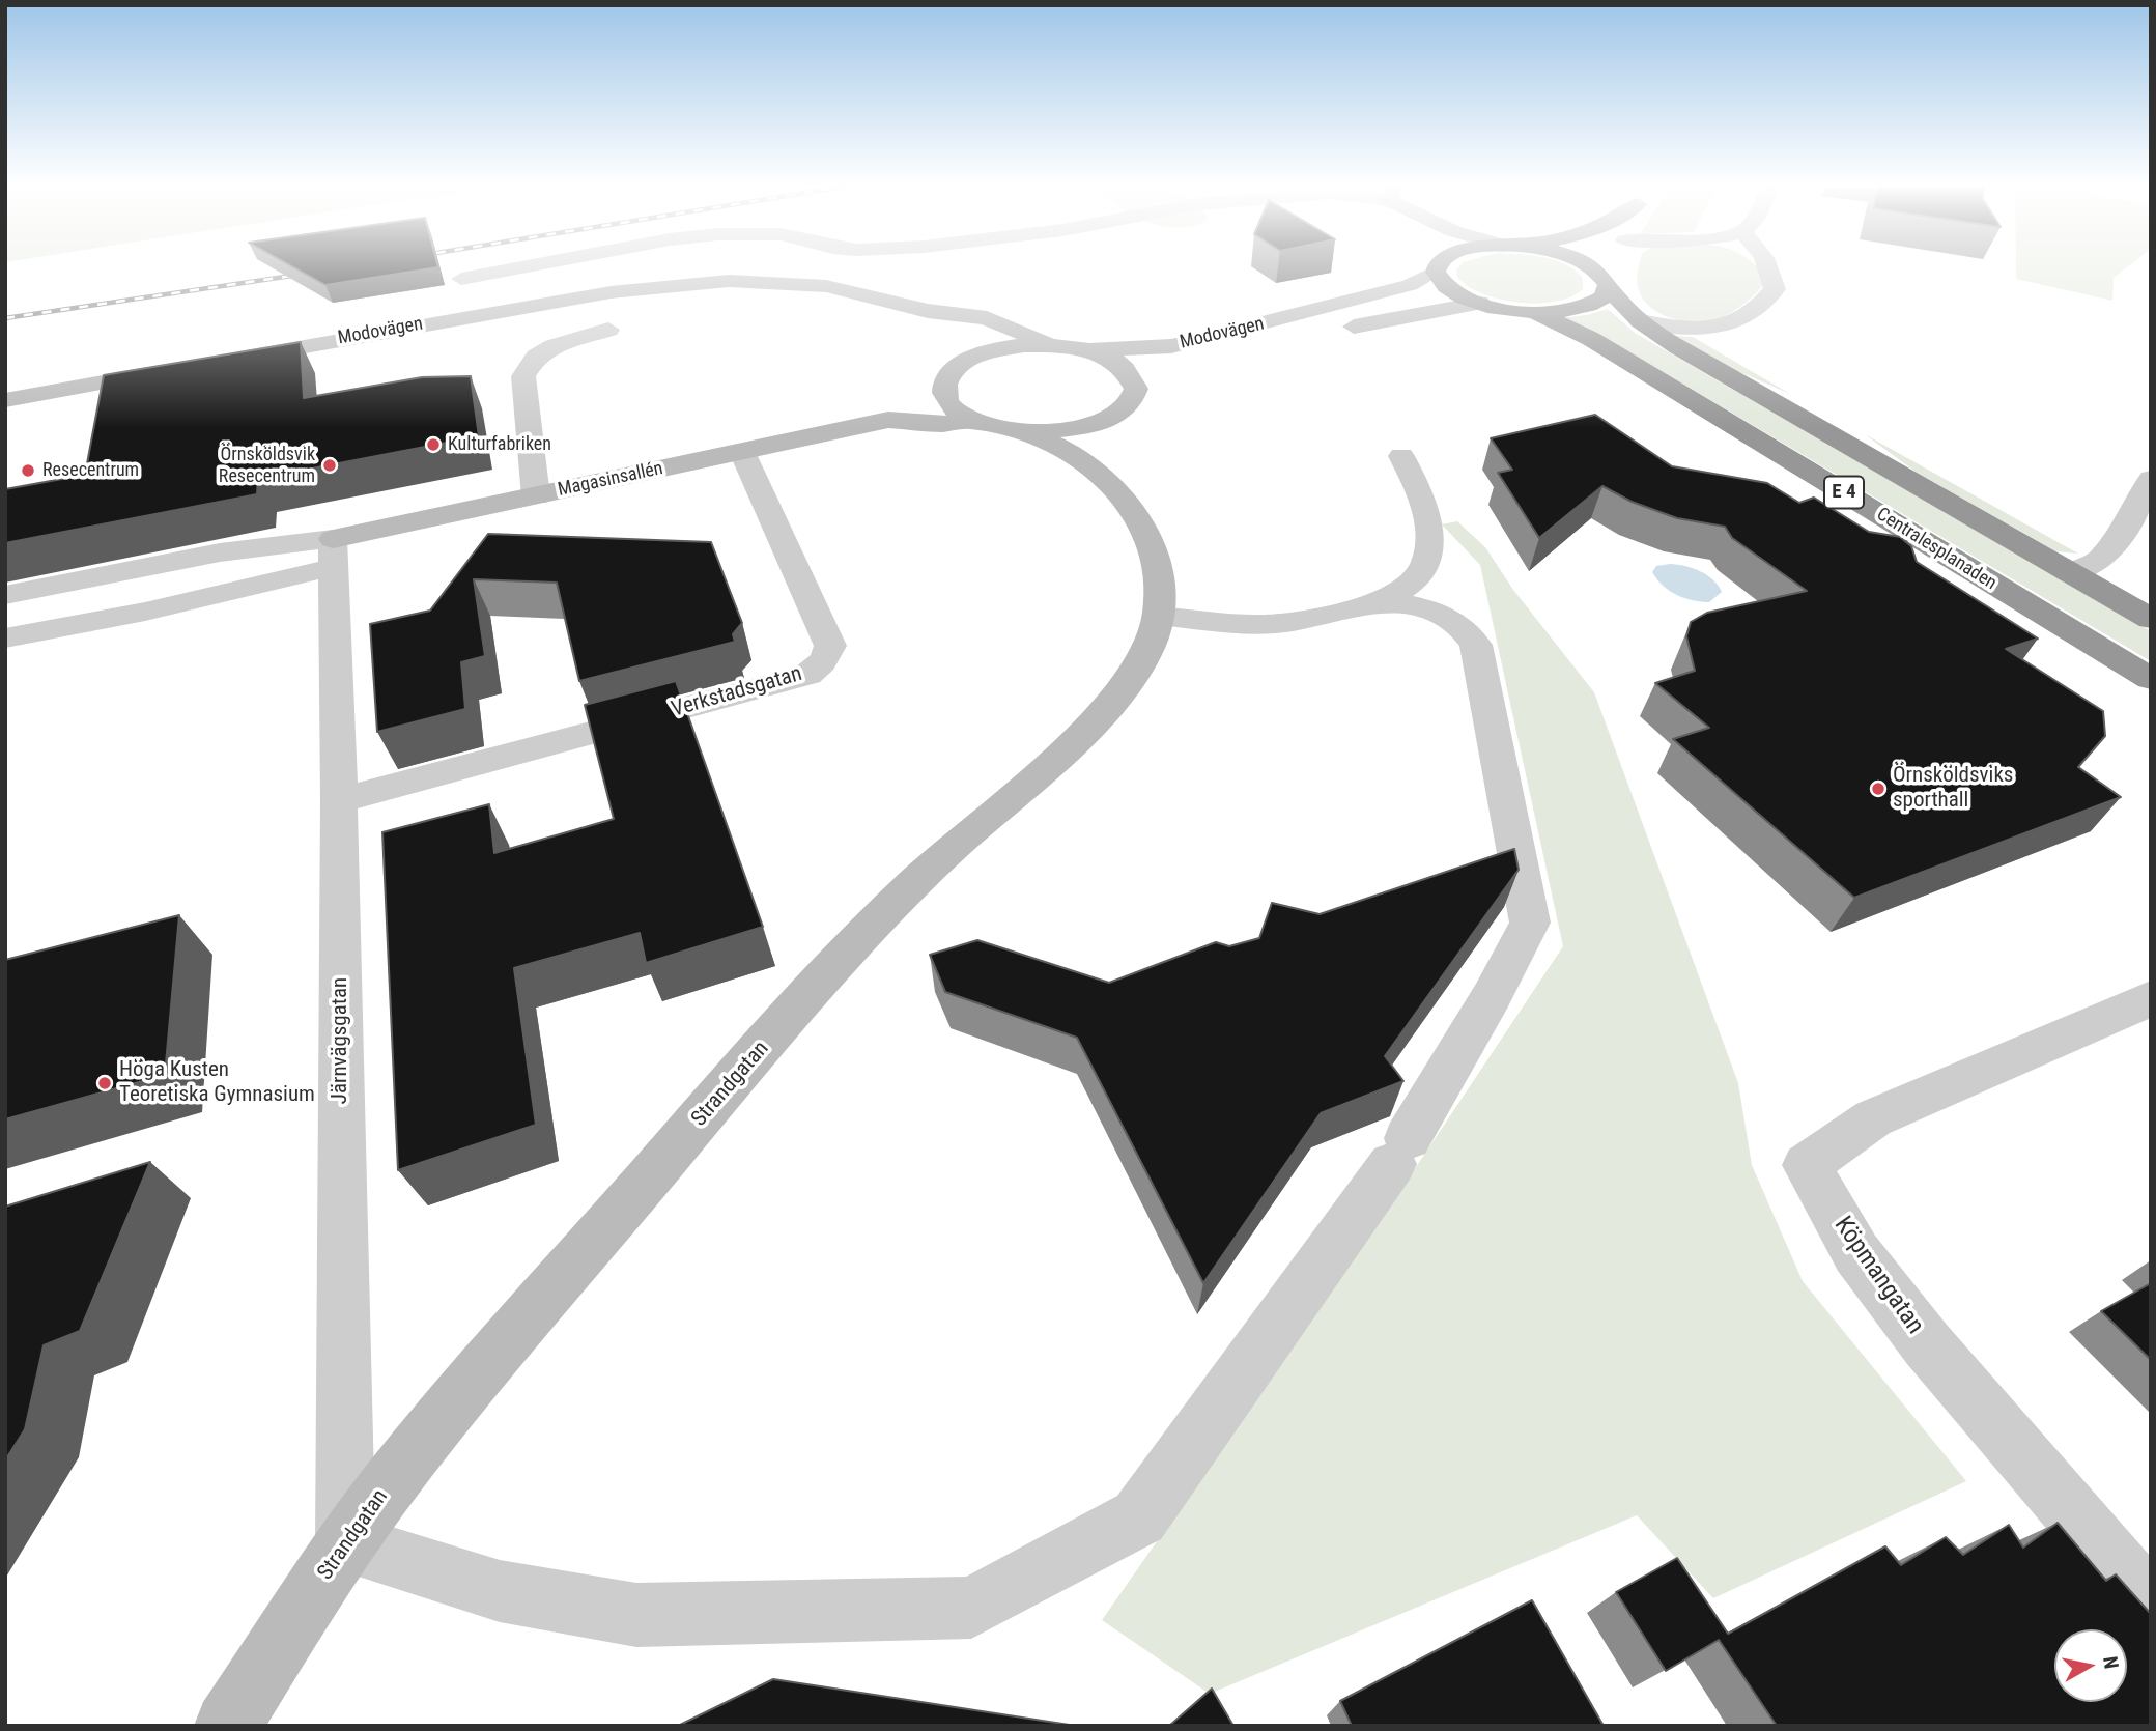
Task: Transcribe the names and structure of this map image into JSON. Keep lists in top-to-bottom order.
{
  "streets": {
    "highway": ["E 4", "Centralesplanaden"],
    "main road": ["Modovägen", "Magasinsallén", "Strandgatan"],
    "street": ["Verkstadsgatan", "Järnvägsgatan", "Köpmangatan"]
  },
  "crossings": [
    ["Magasinsallén", "Verkstadsgatan"],
    ["Magasinsallén", "Järnvägsgatan"],
    ["E 4", "Centralesplanaden"],
    ["Verkstadsgatan", "Järnvägsgatan"],
    ["Järnvägsgatan", "Strandgatan"]
  ],
  "places": [
    "Kulturfabriken",
    "Örnsköldsvik Resecentrum",
    "Resecentrum",
    "Örnsköldsviks sporthall",
    "Höga Kusten Teoretiska Gymnasium"
  ],
  "north": "right"
}
